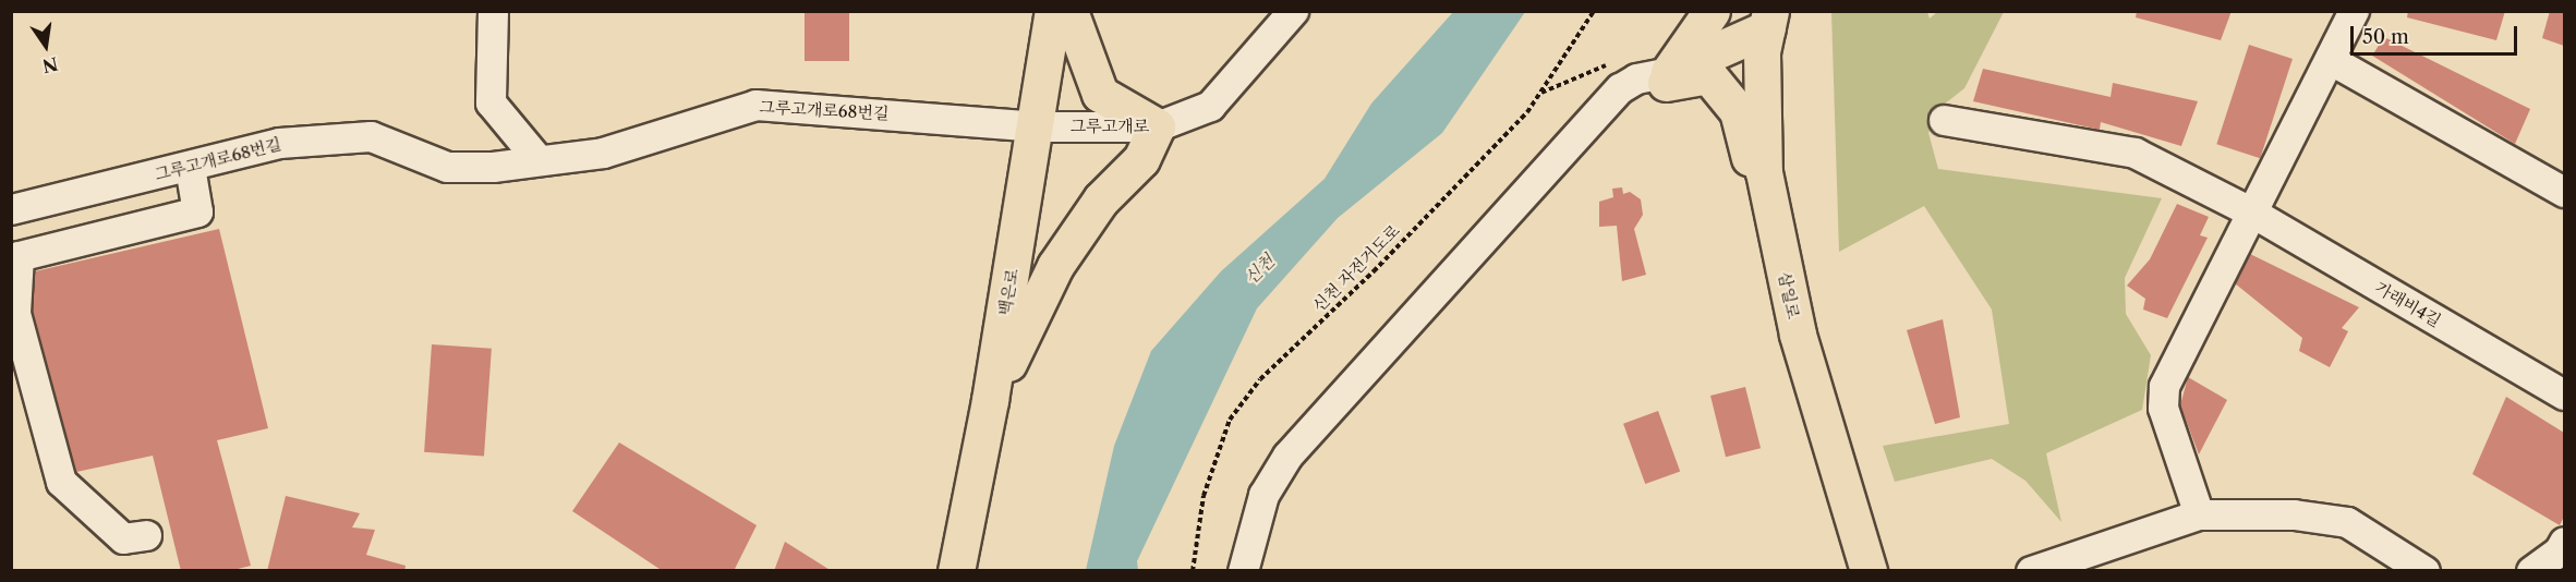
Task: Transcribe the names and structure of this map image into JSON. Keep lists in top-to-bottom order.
{
  "streets": {
    "main road": ["백은로", "삼일로"],
    "street": ["그루고개로68번길", "그루고개로", "가래비4길"],
    "path": ["신천 자전거도로"]
  },
  "crossings": [
    ["그루고개로68번길", "그루고개로"],
    ["그루고개로68번길", "백은로"],
    ["그루고개로", "백은로"]
  ],
  "water": ["신천"],
  "scale_bar": "50 m",
  "north": "bottom"
}
